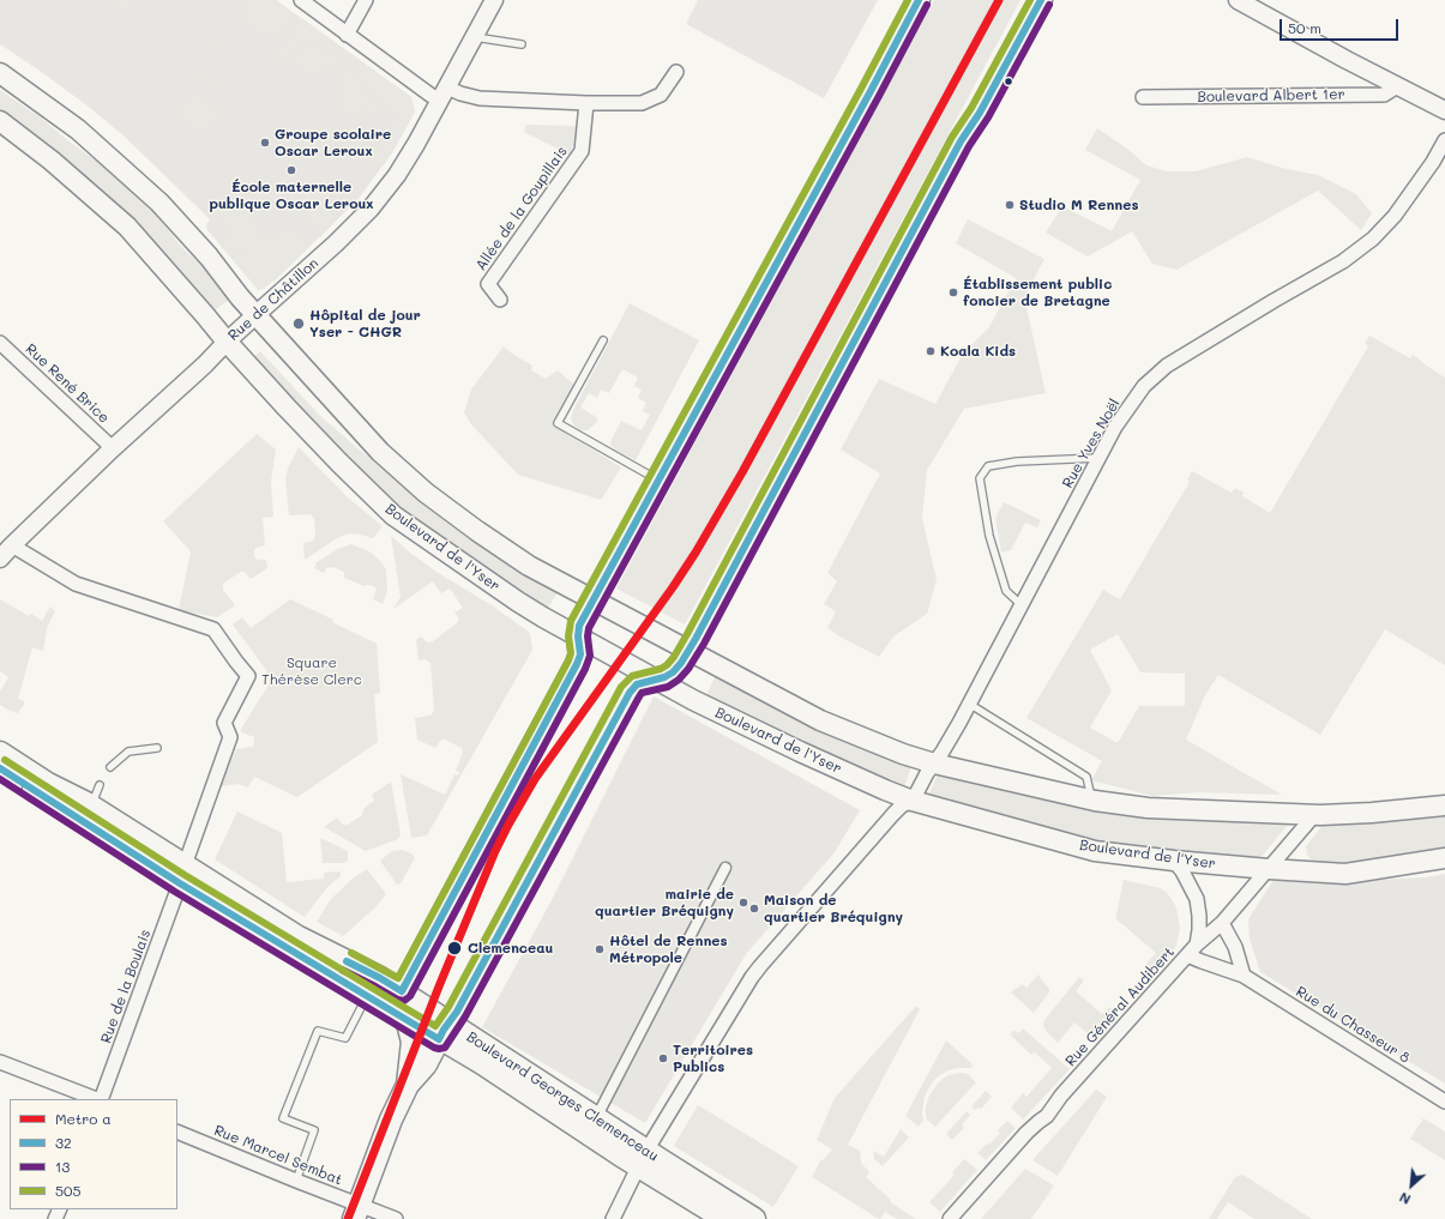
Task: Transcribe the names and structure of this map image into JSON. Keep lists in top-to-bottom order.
{
  "streets": {
    "main road": ["Boulevard de l'Yser", "Boulevard Georges Clemenceau"],
    "street": [
      "Boulevard Albert 1er",
      "Allée de la Goupillais",
      "Rue de Châtillon",
      "Rue René Brice",
      "Rue Yves Noël",
      "Rue de la Boulais",
      "Rue Général Audibert",
      "Rue du Chasseur 8",
      "Rue Marcel Sembat"
    ]
  },
  "crossings": [
    ["Rue de Châtillon", "Rue René Brice"],
    ["Rue de Châtillon", "Boulevard de l'Yser"],
    ["Rue de Châtillon", "Rue de la Boulais"],
    ["Rue Yves Noël", "Boulevard de l'Yser"],
    ["Boulevard de l'Yser", "Rue Général Audibert"],
    ["Rue de la Boulais", "Boulevard Georges Clemenceau"],
    ["Rue Général Audibert", "Rue du Chasseur 8"]
  ],
  "parks": ["Square Thérèse Clerc"],
  "places": [
    "Groupe scolaire Oscar Leroux",
    "École maternelle publique Oscar Leroux",
    "Studio M Rennes",
    "Établissement public foncier de Bretagne",
    "Hôpital de jour Yser - CHGR",
    "Koala Kids",
    "mairie de quartier Bréquigny",
    "Maison de quartier Bréquigny",
    "Clemenceau",
    "Hôtel de Rennes Métropole",
    "Territoires Publics"
  ],
  "lines": [
    "metro line a",
    "transit line 32",
    "transit line 505",
    "transit line 13"
  ],
  "legend": [
    "Metro a",
    "32",
    "13",
    "505"
  ],
  "scale_bar": "50 m",
  "north": "bottom left"
}
